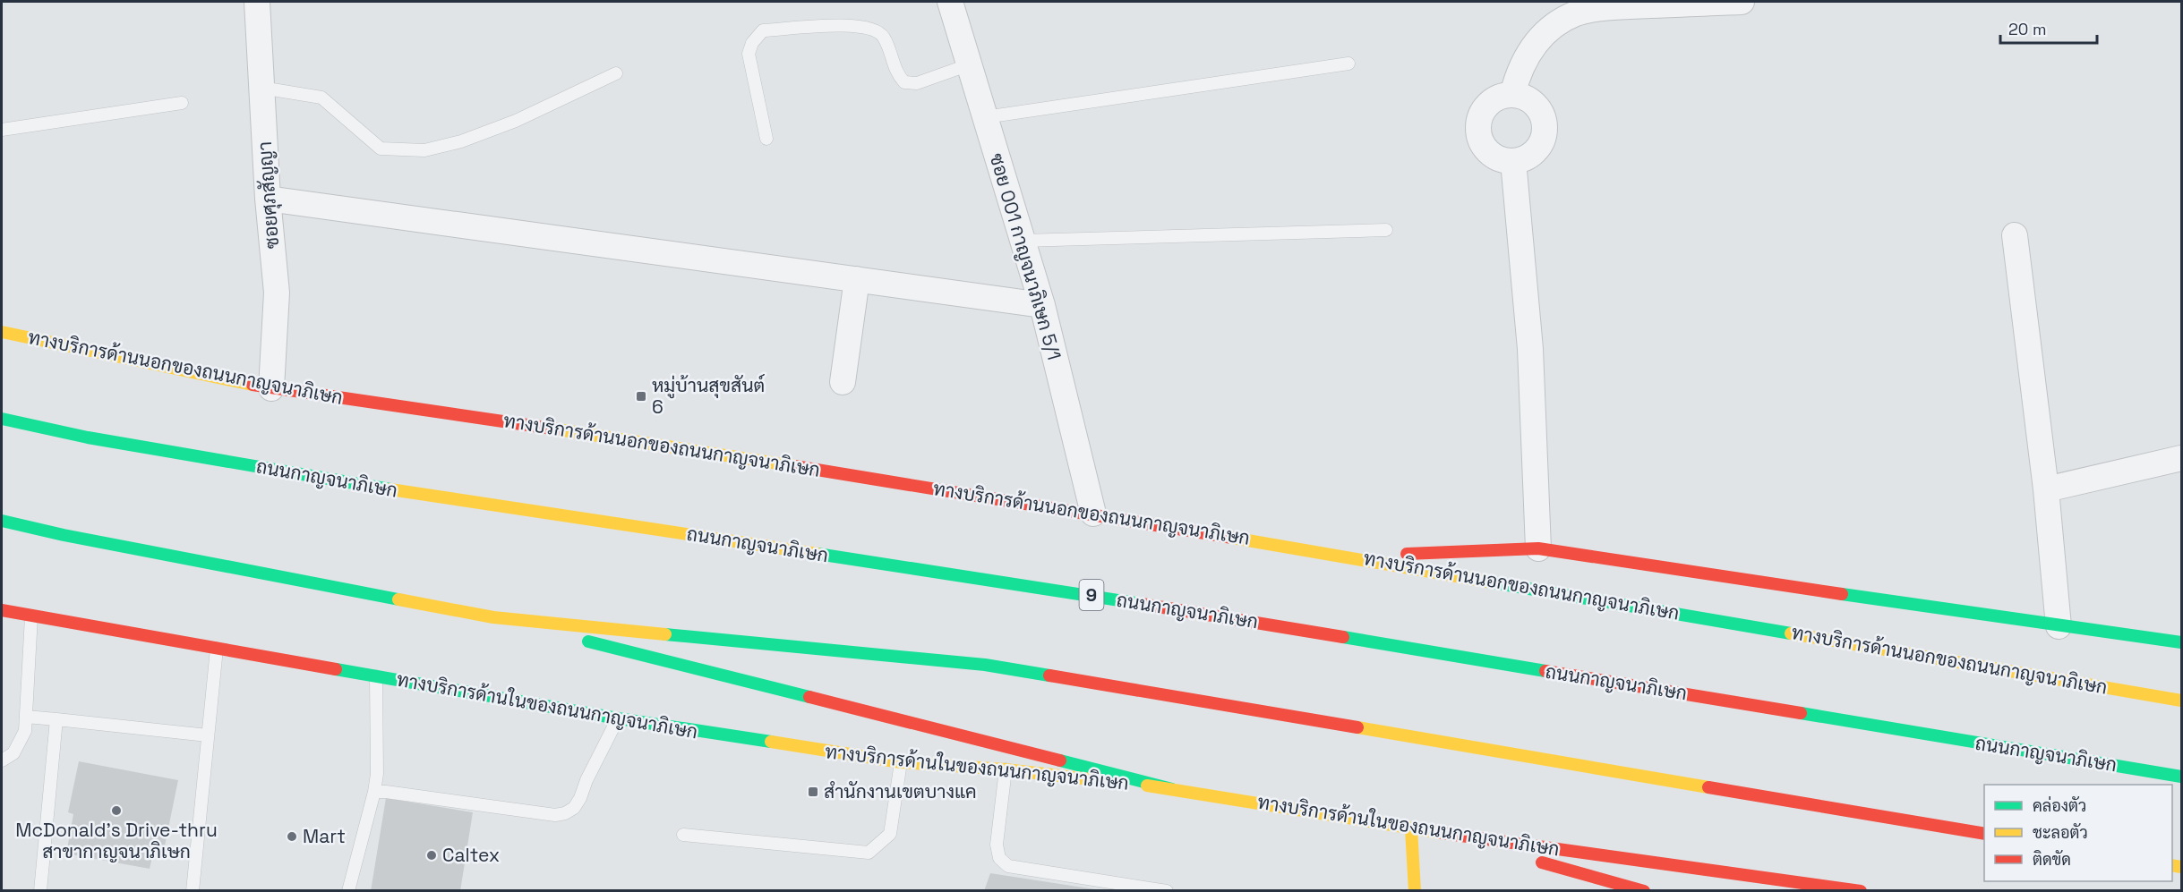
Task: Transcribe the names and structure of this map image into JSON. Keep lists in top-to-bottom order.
{
  "streets": {
    "main road": [
      "ทางบริการด้านนอกของถนนกาญจนาภิเษก",
      "ถนนกาญจนาภิเษก",
      "9",
      "ทางบริการด้านในของถนนกาญจนาภิเษก"
    ],
    "street": ["ซอยศุภสัญญา", "ซอย 001 กาญจนาภิเษก 5/1"]
  },
  "crossings": [
    ["ซอยศุภสัญญา", "ทางบริการด้านนอกของถนนกาญจนาภิเษก"],
    ["ซอย 001 กาญจนาภิเษก 5/1", "ทางบริการด้านนอกของถนนกาญจนาภิเษก"]
  ],
  "places": {
    "transit": ["หมู่บ้านสุขสันต์ 6", "สำนักงานเขตบางแค"],
    "other": ["McDonald's Drive-thru สาขากาญจนาภิเษก", "Mart", "Caltex"]
  },
  "legend": ["คล่องตัว", "ชะลอตัว", "ติดขัด"],
  "scale_bar": "20 m"
}
